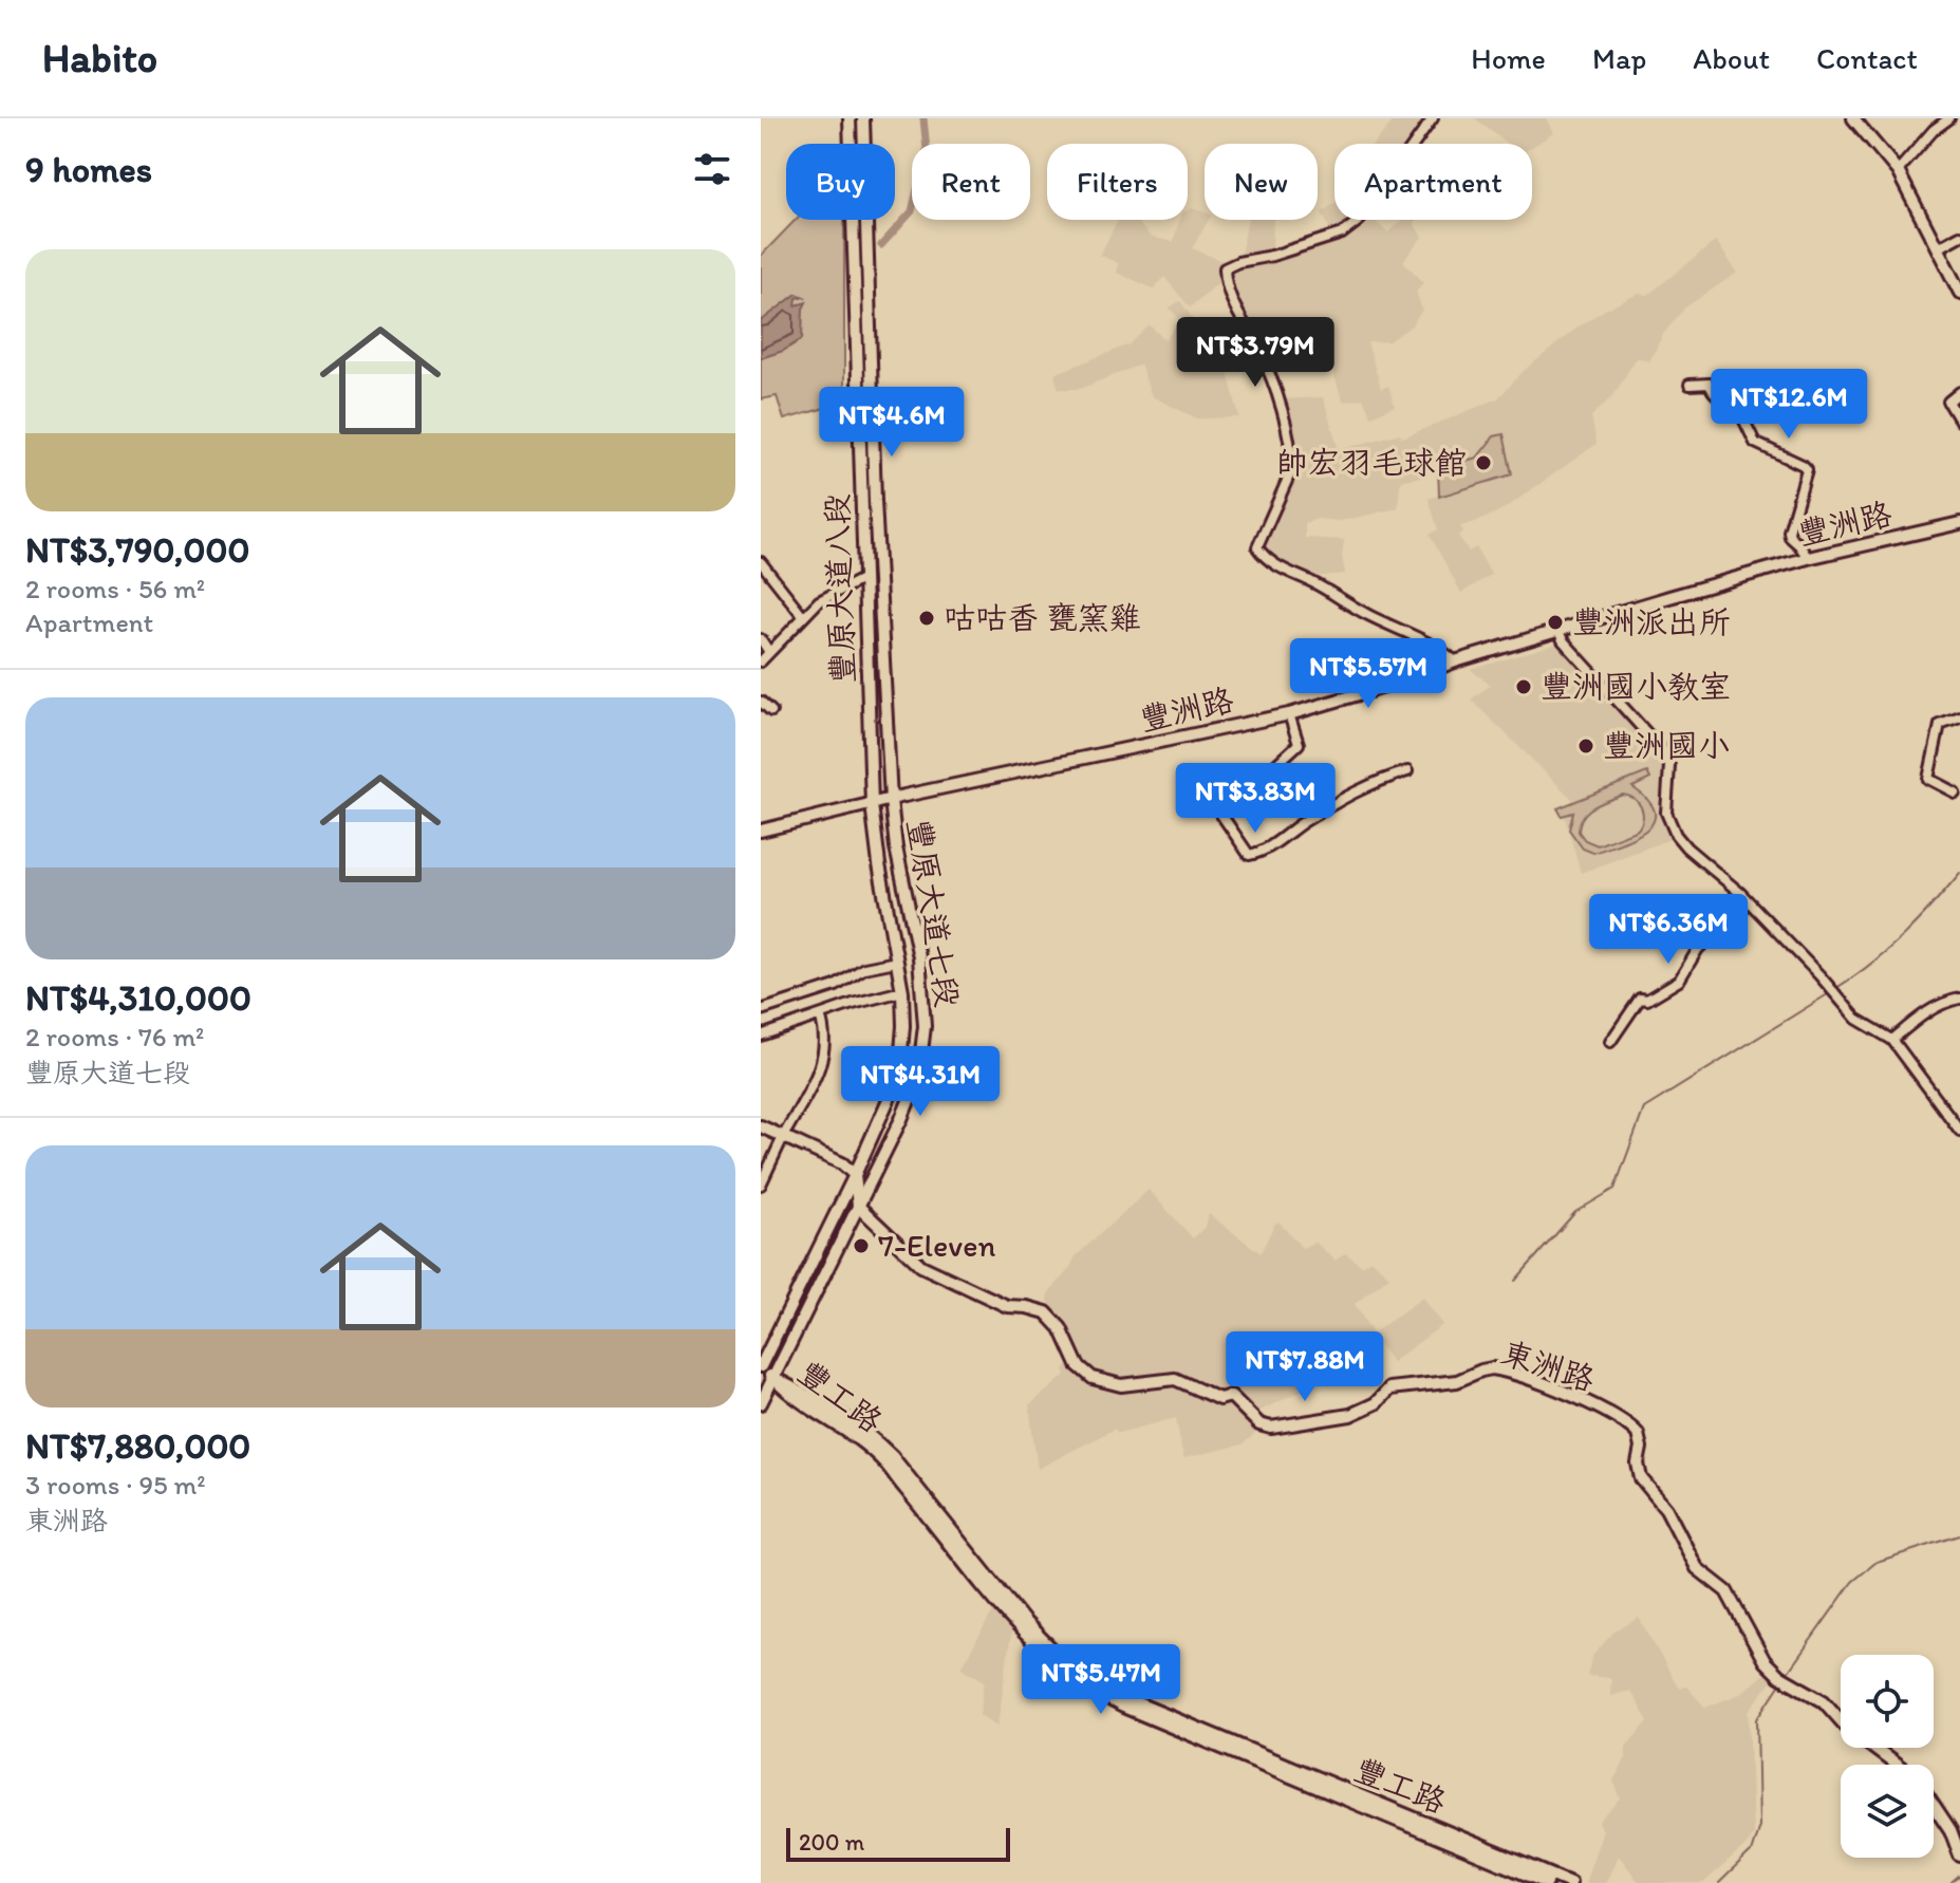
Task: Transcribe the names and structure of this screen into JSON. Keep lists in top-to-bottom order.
{
  "streets": {
    "street": [
      "豐洲路",
      "豐原大道八段",
      "豐原大道七段",
      "東洲路",
      "豐工路"
    ]
  },
  "crossings": [
    ["豐洲路", "豐原大道八段"],
    ["豐洲路", "豐原大道七段"],
    ["豐原大道八段", "豐原大道七段"],
    ["豐原大道七段", "東洲路"],
    ["豐原大道七段", "豐工路"]
  ],
  "places": [
    "帥宏羽毛球館",
    "咕咕香 甕窯雞",
    "豐洲派出所",
    "豐洲國小教室",
    "豐洲國小",
    "7-Eleven"
  ],
  "scale_bar": "200 m",
  "page": {
    "header": "Habito",
    "nav": [
      "Home",
      "Map",
      "About",
      "Contact"
    ],
    "heading": "9 homes",
    "chip": [
      "Buy",
      "Rent",
      "Filters",
      "New",
      "Apartment"
    ],
    "list": [
      {
        "name": "NT$3,790,000",
        "note": "2 rooms · 56 m² · Apartment"
      },
      {
        "name": "NT$4,310,000",
        "note": "2 rooms · 76 m² · 豐原大道七段"
      },
      {
        "name": "NT$7,880,000",
        "note": "3 rooms · 95 m² · 東洲路"
      }
    ],
    "price": [
      "NT$3.79M",
      "NT$12.6M",
      "NT$4.6M",
      "NT$5.57M",
      "NT$3.83M",
      "NT$6.36M",
      "NT$4.31M",
      "NT$7.88M",
      "NT$5.47M"
    ],
    "scale": "200 m"
  }
}
